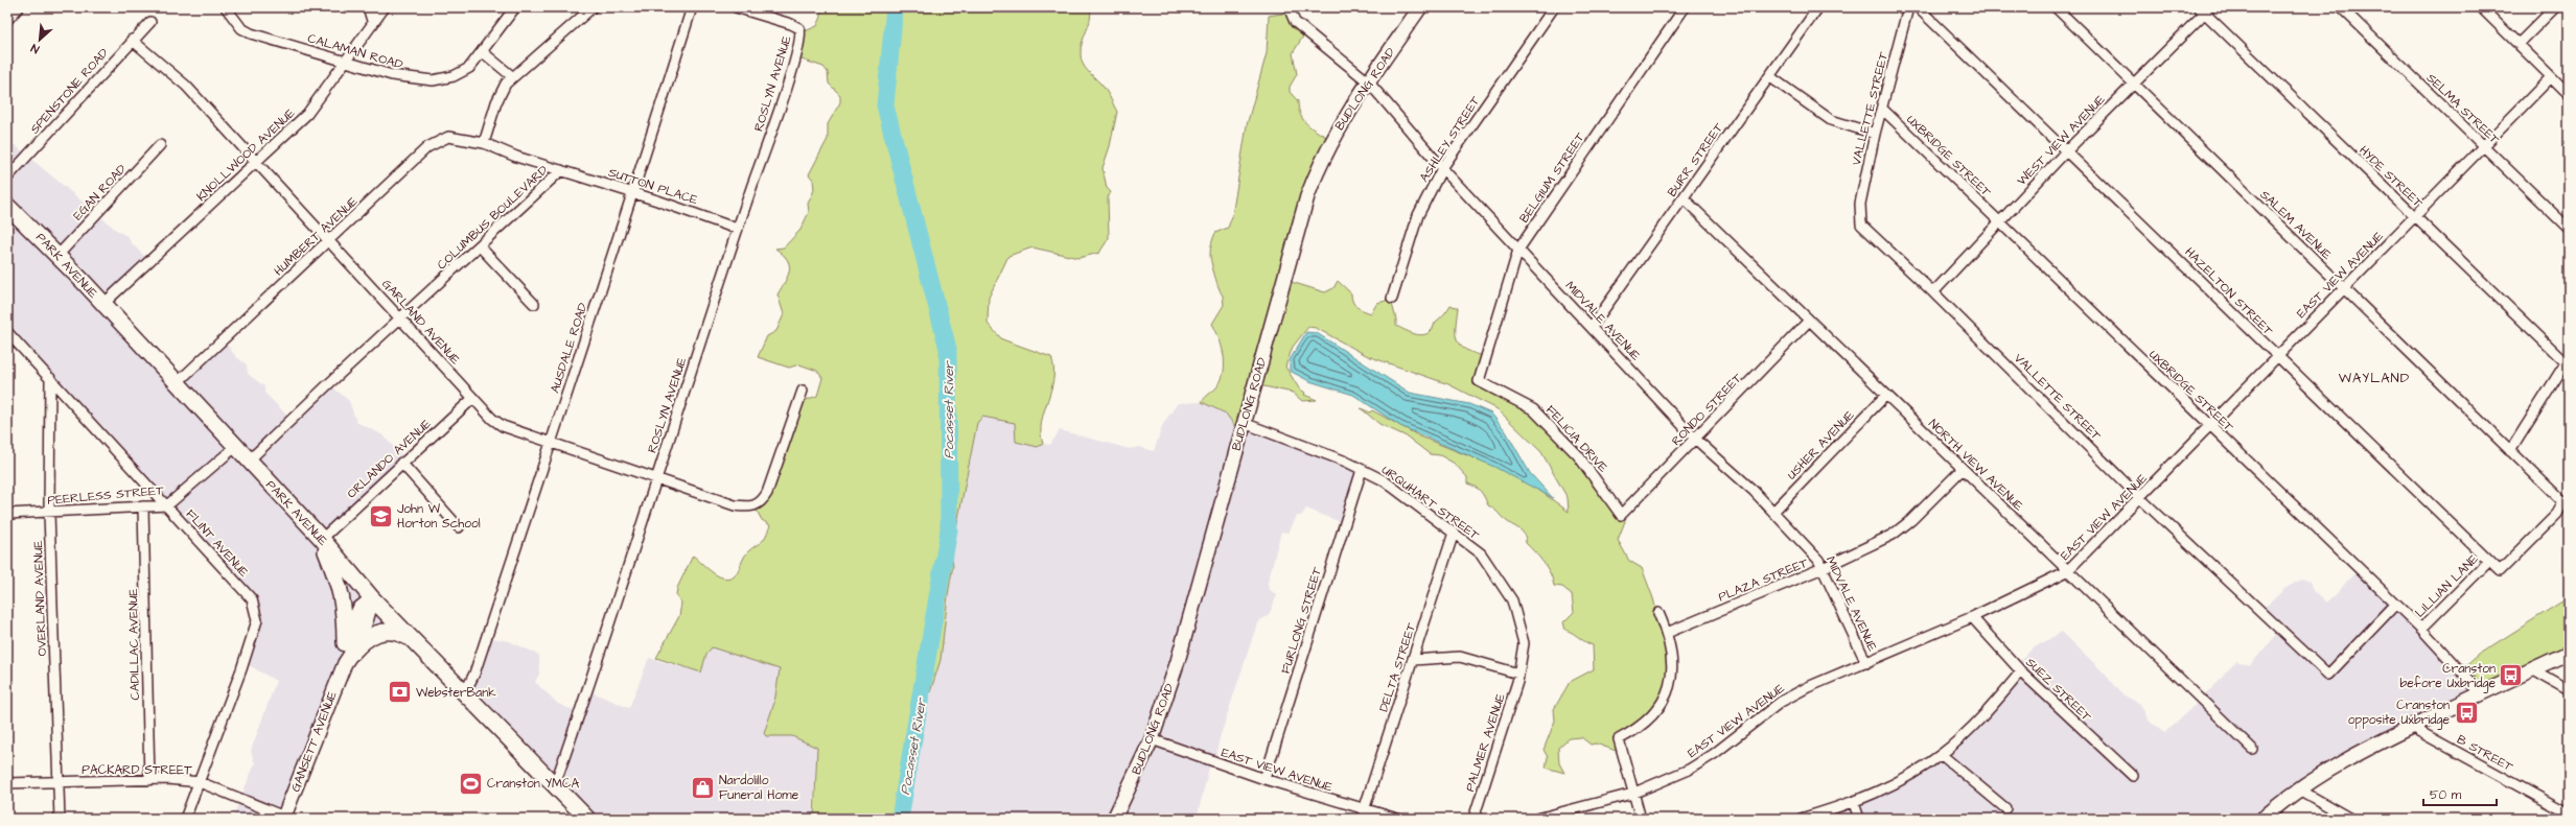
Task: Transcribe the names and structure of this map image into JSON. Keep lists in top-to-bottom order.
{
  "streets": {
    "main road": ["BUDLONG ROAD", "PARK AVENUE", "GANSETT AVENUE"],
    "street": [
      "CALAMAN ROAD",
      "ROSLYN AVENUE",
      "SPENSTONE ROAD",
      "VALLETTE STREET",
      "SELMA STREET",
      "ASHLEY STREET",
      "WEST VIEW AVENUE",
      "KNOLLWOOD AVENUE",
      "UXBRIDGE STREET",
      "BURR STREET",
      "HYDE STREET",
      "BELGIUM STREET",
      "SUTTON PLACE",
      "EGAN ROAD",
      "COLUMBUS BOULEVARD",
      "SALEM AVENUE",
      "HUMBERT AVENUE",
      "EAST VIEW AVENUE",
      "HAZELTON STREET",
      "MIDVALE AVENUE",
      "GARLAND AVENUE",
      "AUSDALE ROAD",
      "RONDO STREET",
      "FELICIA DRIVE",
      "USHER AVENUE",
      "ORLANDO AVENUE",
      "NORTH VIEW AVENUE",
      "PEERLESS STREET",
      "URQUHART STREET",
      "FLINT AVENUE",
      "PLAZA STREET",
      "LILLIAN LANE",
      "OVERLAND AVENUE",
      "FURLONG STREET",
      "CADILLAC AVENUE",
      "DELTA STREET",
      "SUEZ STREET",
      "PALMER AVENUE",
      "B STREET",
      "PACKARD STREET"
    ]
  },
  "crossings": [
    ["CALAMAN ROAD", "KNOLLWOOD AVENUE"],
    ["ROSLYN AVENUE", "SUTTON PLACE"],
    ["ROSLYN AVENUE", "PARK AVENUE"],
    ["ROSLYN AVENUE", "GARLAND AVENUE"],
    ["BUDLONG ROAD", "EAST VIEW AVENUE"],
    ["BUDLONG ROAD", "MIDVALE AVENUE"],
    ["BUDLONG ROAD", "URQUHART STREET"],
    ["SPENSTONE ROAD", "GARLAND AVENUE"],
    ["VALLETTE STREET", "WEST VIEW AVENUE"],
    ["VALLETTE STREET", "UXBRIDGE STREET"],
    ["VALLETTE STREET", "EAST VIEW AVENUE"],
    ["SELMA STREET", "EAST VIEW AVENUE"],
    ["ASHLEY STREET", "MIDVALE AVENUE"],
    ["WEST VIEW AVENUE", "UXBRIDGE STREET"],
    ["WEST VIEW AVENUE", "HYDE STREET"],
    ["WEST VIEW AVENUE", "SALEM AVENUE"],
    ["WEST VIEW AVENUE", "HAZELTON STREET"],
    ["KNOLLWOOD AVENUE", "PARK AVENUE"],
    ["KNOLLWOOD AVENUE", "GARLAND AVENUE"],
    ["UXBRIDGE STREET", "EAST VIEW AVENUE"],
    ["UXBRIDGE STREET", "LILLIAN LANE"],
    ["BURR STREET", "MIDVALE AVENUE"],
    ["BURR STREET", "NORTH VIEW AVENUE"],
    ["HYDE STREET", "EAST VIEW AVENUE"],
    ["BELGIUM STREET", "MIDVALE AVENUE"],
    ["BELGIUM STREET", "FELICIA DRIVE"],
    ["SUTTON PLACE", "COLUMBUS BOULEVARD"],
    ["SUTTON PLACE", "AUSDALE ROAD"],
    ["EGAN ROAD", "PARK AVENUE"],
    ["COLUMBUS BOULEVARD", "HUMBERT AVENUE"],
    ["COLUMBUS BOULEVARD", "PARK AVENUE"],
    ["COLUMBUS BOULEVARD", "GARLAND AVENUE"],
    ["SALEM AVENUE", "EAST VIEW AVENUE"],
    ["SALEM AVENUE", "HAZELTON STREET"],
    ["HUMBERT AVENUE", "PARK AVENUE"],
    ["HUMBERT AVENUE", "GARLAND AVENUE"],
    ["PARK AVENUE", "AUSDALE ROAD"],
    ["PARK AVENUE", "ORLANDO AVENUE"],
    ["PARK AVENUE", "PEERLESS STREET"],
    ["PARK AVENUE", "GANSETT AVENUE"],
    ["EAST VIEW AVENUE", "HAZELTON STREET"],
    ["EAST VIEW AVENUE", "MIDVALE AVENUE"],
    ["EAST VIEW AVENUE", "NORTH VIEW AVENUE"],
    ["EAST VIEW AVENUE", "FURLONG STREET"],
    ["EAST VIEW AVENUE", "DELTA STREET"],
    ["EAST VIEW AVENUE", "SUEZ STREET"],
    ["HAZELTON STREET", "LILLIAN LANE"],
    ["MIDVALE AVENUE", "RONDO STREET"],
    ["MIDVALE AVENUE", "USHER AVENUE"],
    ["MIDVALE AVENUE", "PLAZA STREET"],
    ["GARLAND AVENUE", "AUSDALE ROAD"],
    ["GARLAND AVENUE", "ORLANDO AVENUE"],
    ["RONDO STREET", "FELICIA DRIVE"],
    ["RONDO STREET", "NORTH VIEW AVENUE"],
    ["USHER AVENUE", "NORTH VIEW AVENUE"],
    ["NORTH VIEW AVENUE", "PLAZA STREET"],
    ["PEERLESS STREET", "FLINT AVENUE"],
    ["PEERLESS STREET", "OVERLAND AVENUE"],
    ["PEERLESS STREET", "CADILLAC AVENUE"],
    ["URQUHART STREET", "FURLONG STREET"],
    ["URQUHART STREET", "DELTA STREET"],
    ["URQUHART STREET", "PALMER AVENUE"],
    ["FLINT AVENUE", "OVERLAND AVENUE"],
    ["FLINT AVENUE", "PACKARD STREET"],
    ["OVERLAND AVENUE", "PACKARD STREET"],
    ["CADILLAC AVENUE", "PACKARD STREET"],
    ["GANSETT AVENUE", "PACKARD STREET"]
  ],
  "districts": ["WAYLAND"],
  "water": ["Pocasset River"],
  "places": {
    "school or university": ["John W Horton School"],
    "bus stop": ["Cranston before Uxbridge", "Cranston opposite Uxbridge"],
    "bank": ["WebsterBank"],
    "sports": ["Cranston YMCA"],
    "shop": ["Nardolillo Funeral Home"]
  },
  "scale_bar": "50 m",
  "north": "bottom left"
}
